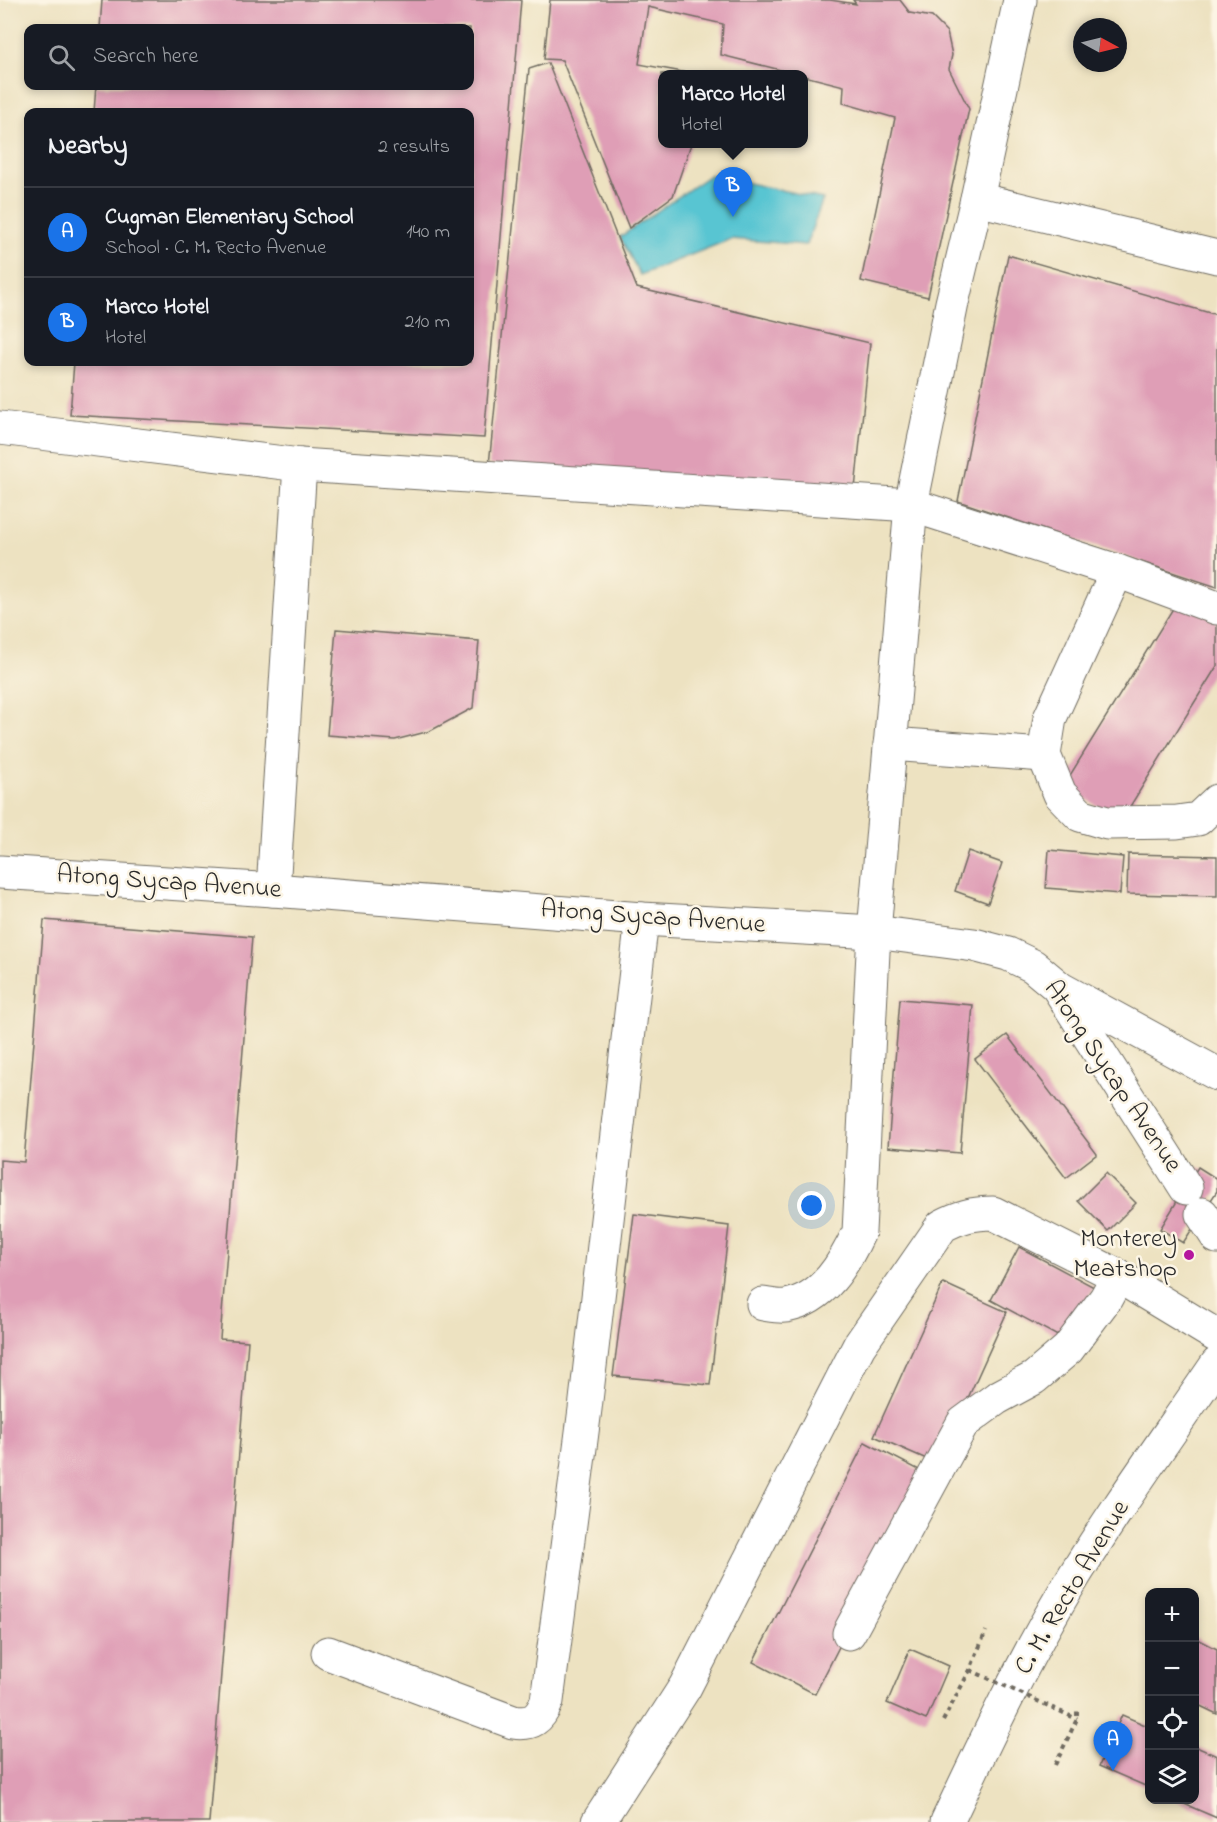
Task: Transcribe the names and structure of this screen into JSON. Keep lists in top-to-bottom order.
{
  "streets": {
    "main road": ["Atong Sycap Avenue", "C. M. Recto Avenue"]
  },
  "places": ["Monterey Meatshop"],
  "north": "right",
  "page": {
    "search": "Search here",
    "popup": ["Marco Hotel", "Hotel"],
    "heading": ["Nearby", "2 results"],
    "pins": ["B", "A"],
    "list": [
      {
        "mark": "A",
        "name": "Cugman Elementary School",
        "note": "School · C. M. Recto Avenue",
        "value": "140 m"
      },
      {
        "mark": "B",
        "name": "Marco Hotel",
        "note": "Hotel",
        "value": "210 m"
      }
    ],
    "map_buttons": ["+", "−"]
  }
}
